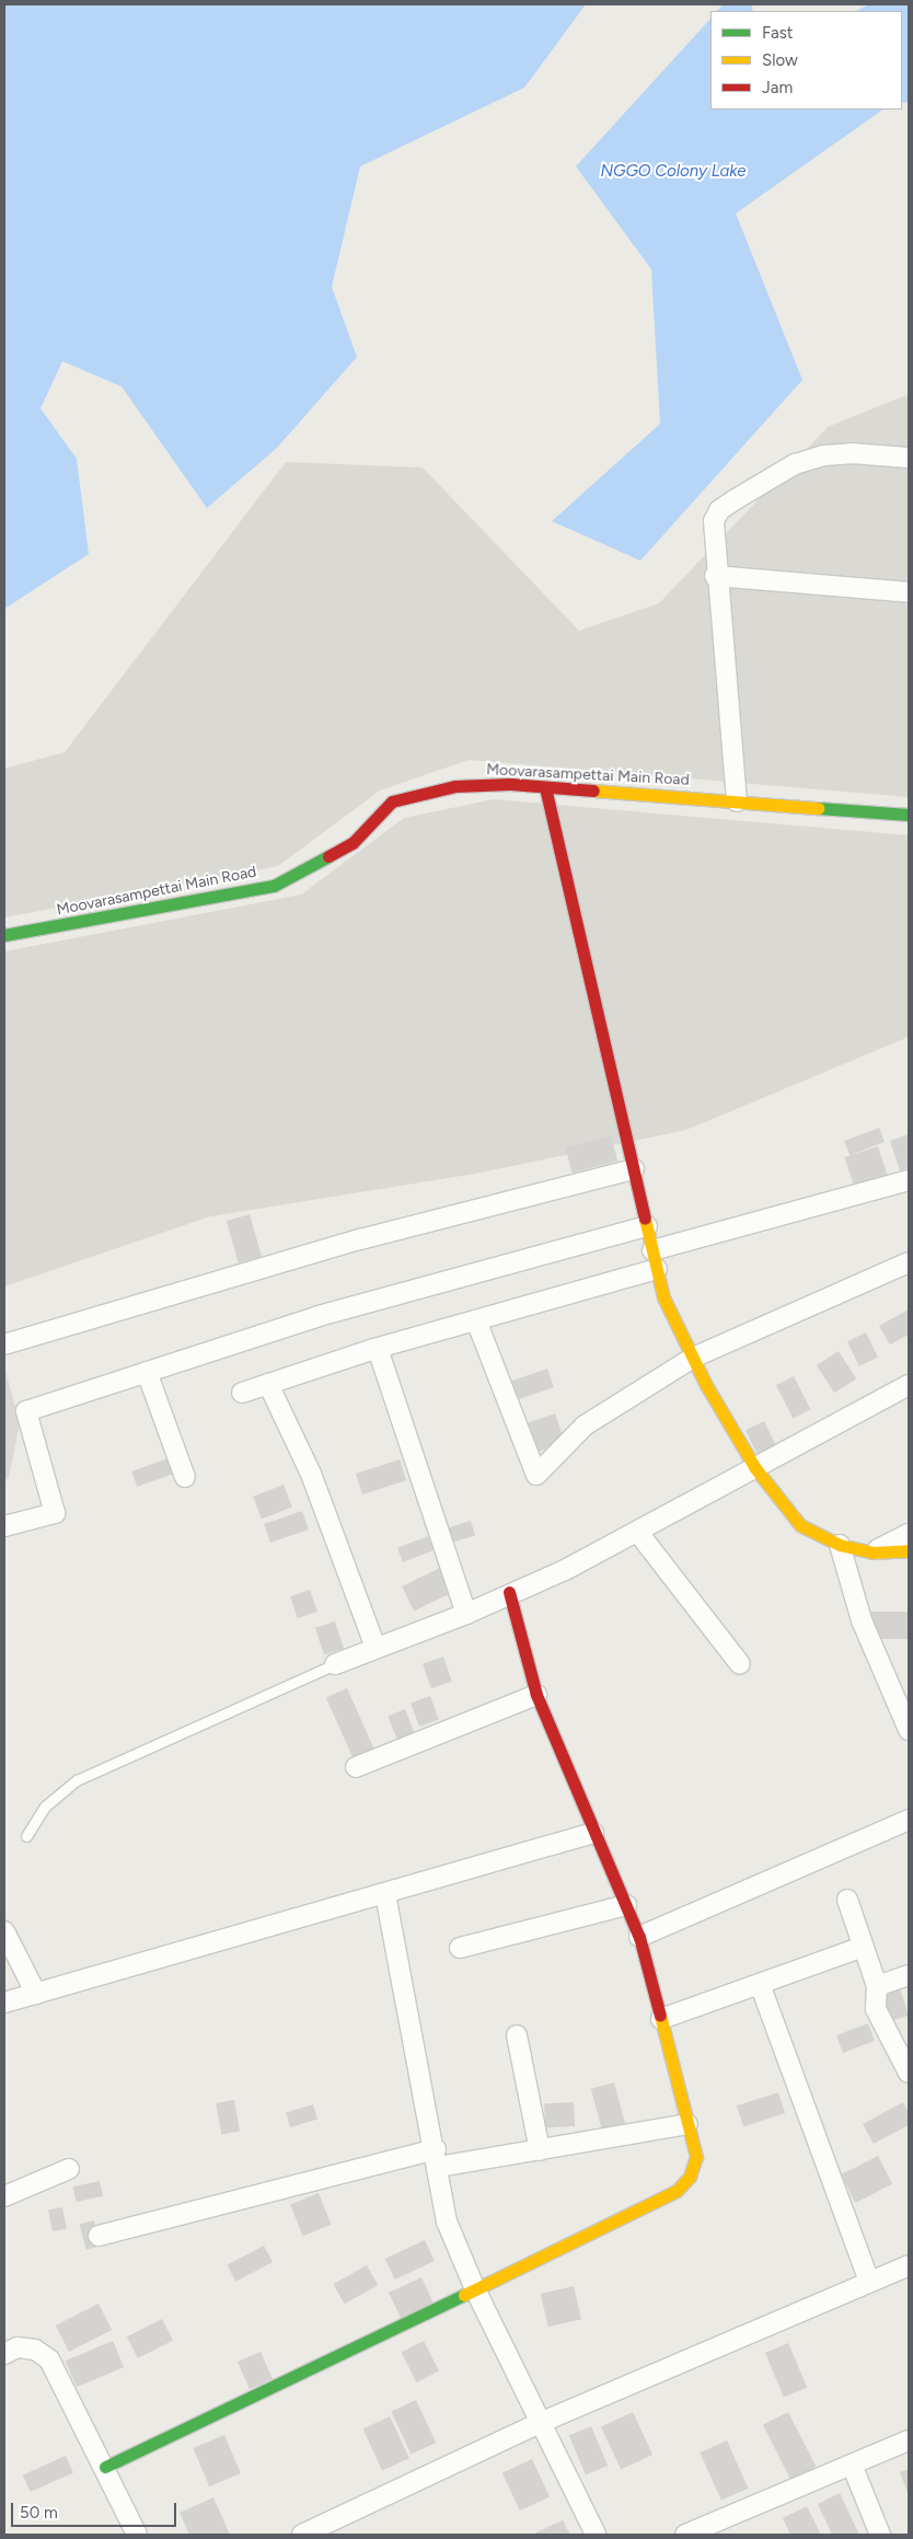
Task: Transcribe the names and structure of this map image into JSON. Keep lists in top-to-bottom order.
{
  "streets": {
    "street": ["Moovarasampettai Main Road"]
  },
  "water": ["NGGO Colony Lake"],
  "legend": ["Fast", "Slow", "Jam"],
  "scale_bar": "50 m"
}
